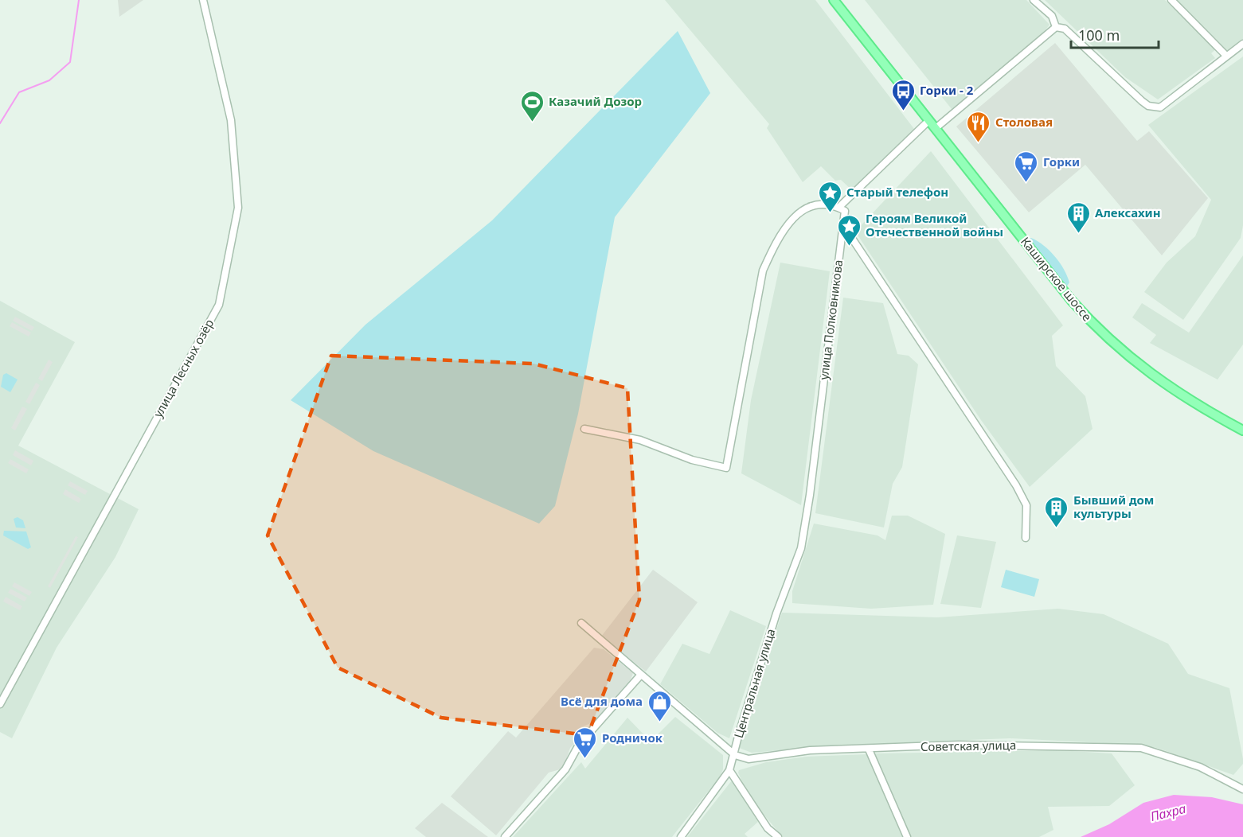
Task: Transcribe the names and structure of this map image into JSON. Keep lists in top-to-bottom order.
{
  "streets": {
    "main road": ["Каширское шоссе"],
    "street": [
      "улица Полковникова",
      "улица Лесных озёр",
      "Центральная улица",
      "Советская улица"
    ]
  },
  "crossings": [
    ["улица Полковникова", "Центральная улица"],
    ["Центральная улица", "Советская улица"]
  ],
  "water": ["Пахра"],
  "places": {
    "bus stop": ["Горки - 2"],
    "sports": ["Казачий Дозор"],
    "restaurant": ["Столовая"],
    "supermarket": ["Горки", "Родничок"],
    "place": ["Старый телефон", "Героям Великой Отечественной войны"],
    "building": ["Алексахин", "Бывший дом культуры"],
    "shop": ["Всё для дома"]
  },
  "scale_bar": "100 m"
}
